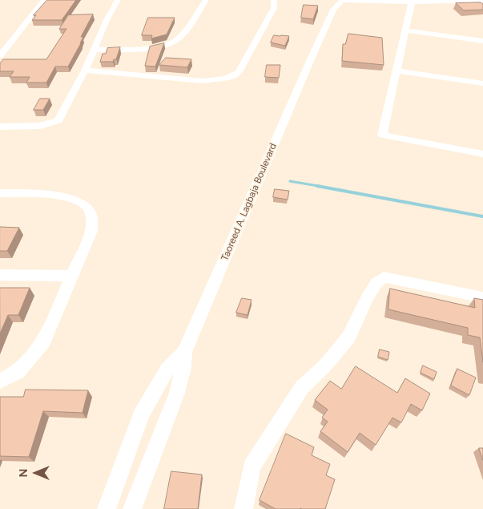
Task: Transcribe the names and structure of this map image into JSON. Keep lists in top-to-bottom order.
{
  "streets": {
    "street": ["Taoreed A. Lagbaja Boulevard"]
  },
  "north": "left"
}
